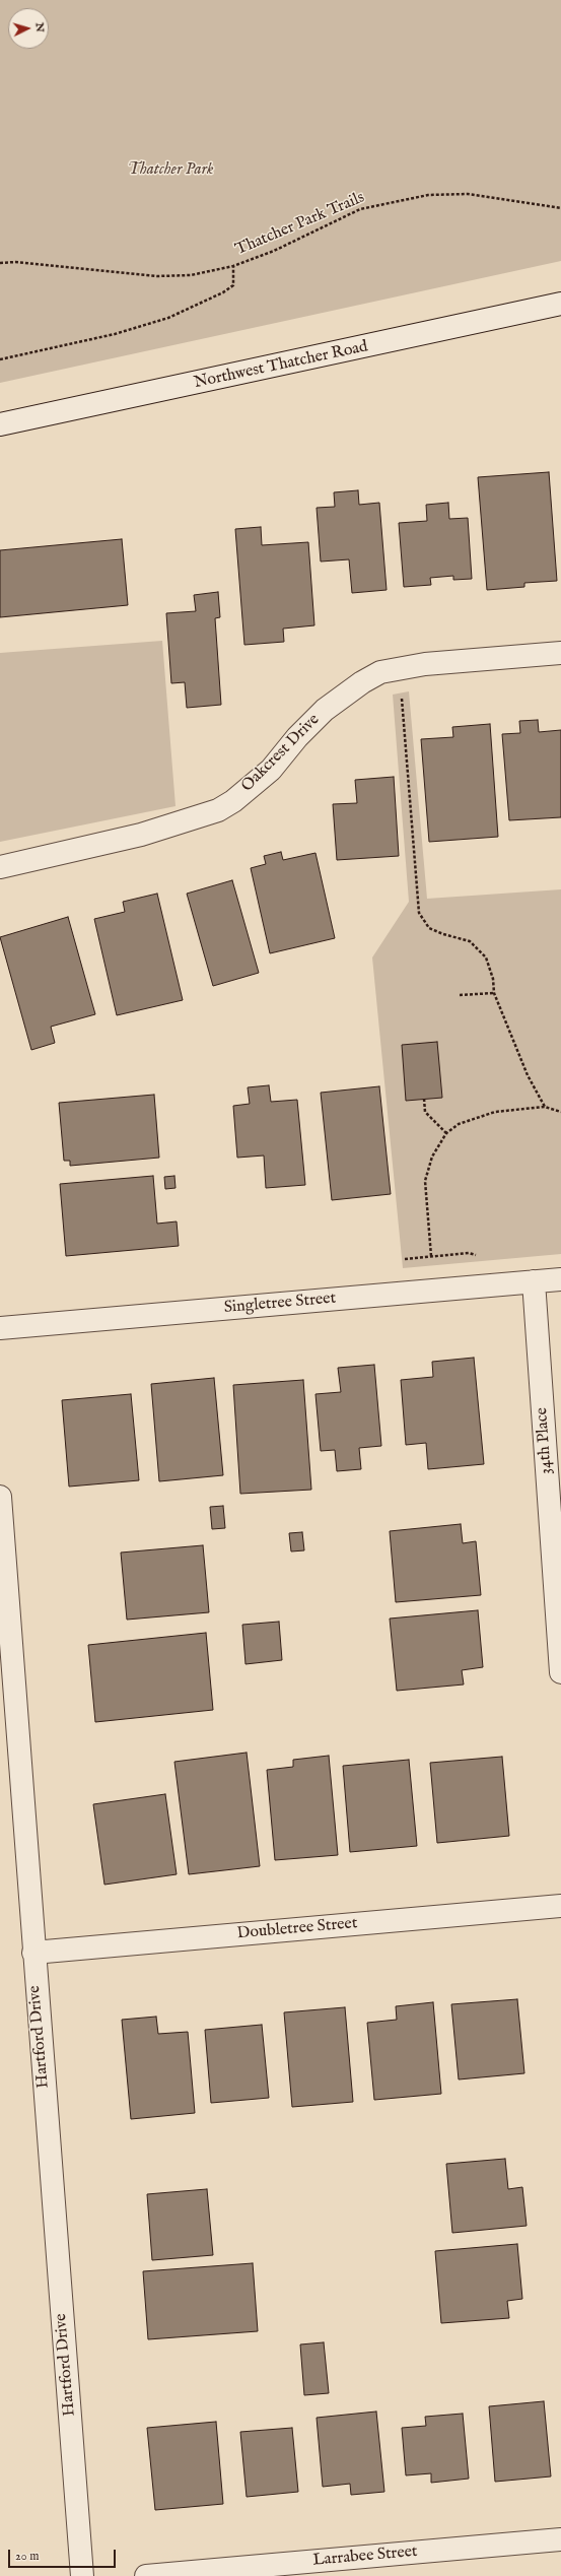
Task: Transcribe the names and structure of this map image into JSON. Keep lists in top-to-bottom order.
{
  "streets": {
    "street": [
      "Northwest Thatcher Road",
      "Oakcrest Drive",
      "Singletree Street",
      "34th Place",
      "Doubletree Street",
      "Hartford Drive",
      "Larrabee Street"
    ],
    "path": ["Thatcher Park Trails"]
  },
  "crossings": [
    ["Singletree Street", "34th Place"],
    ["Doubletree Street", "Hartford Drive"]
  ],
  "parks": ["Thatcher Park"],
  "scale_bar": "20 m",
  "north": "right"
}
